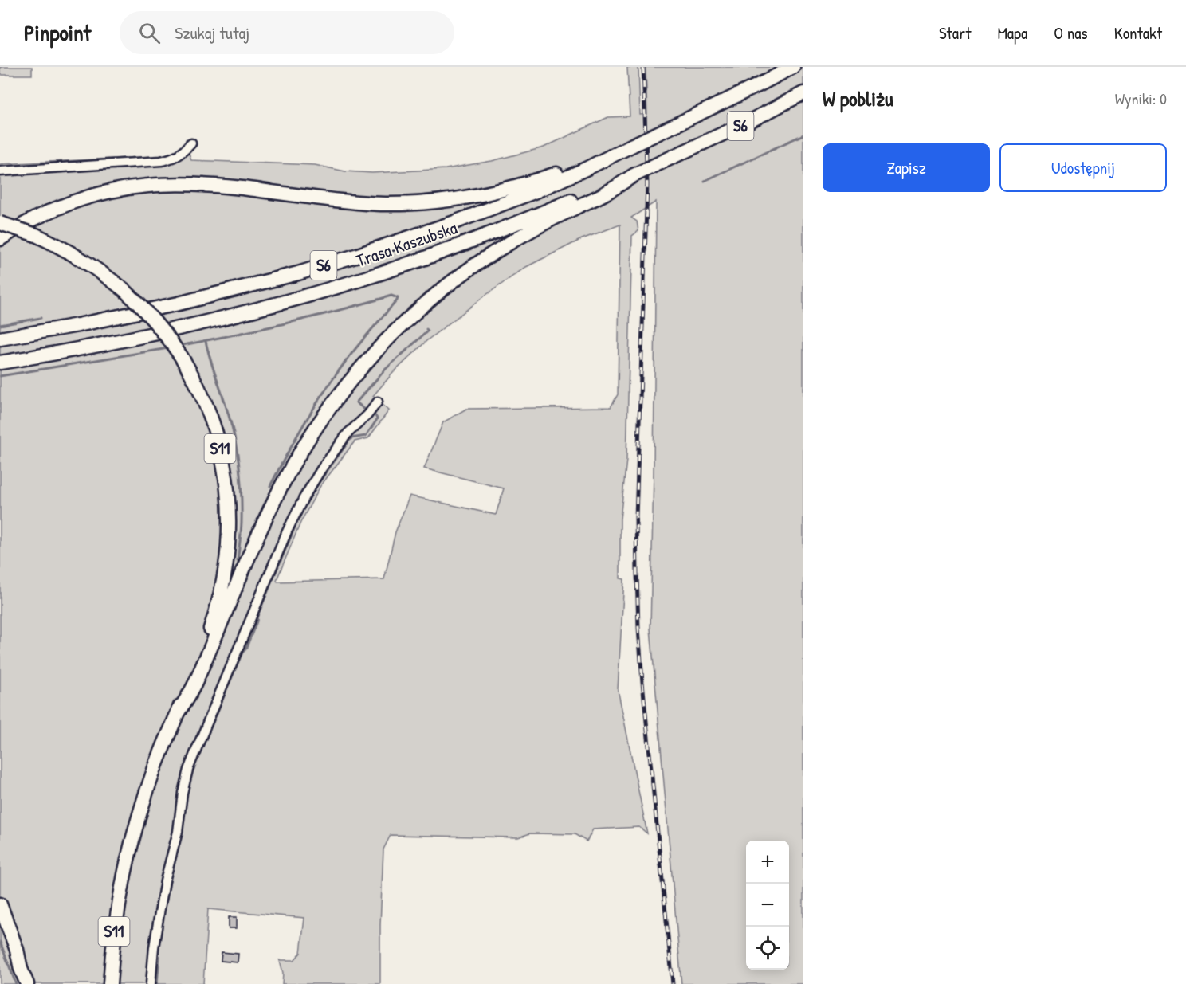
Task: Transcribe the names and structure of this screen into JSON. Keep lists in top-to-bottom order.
{
  "streets": {
    "highway": ["S6", "Trasa Kaszubska", "S11"]
  },
  "page": {
    "header": "Pinpoint",
    "search": "Szukaj tutaj",
    "nav": [
      "Start",
      "Mapa",
      "O nas",
      "Kontakt"
    ],
    "heading": ["W pobliżu", "Wyniki: 0"],
    "buttons": ["Zapisz", "Udostępnij"],
    "map_buttons": ["+", "−"]
  }
}
